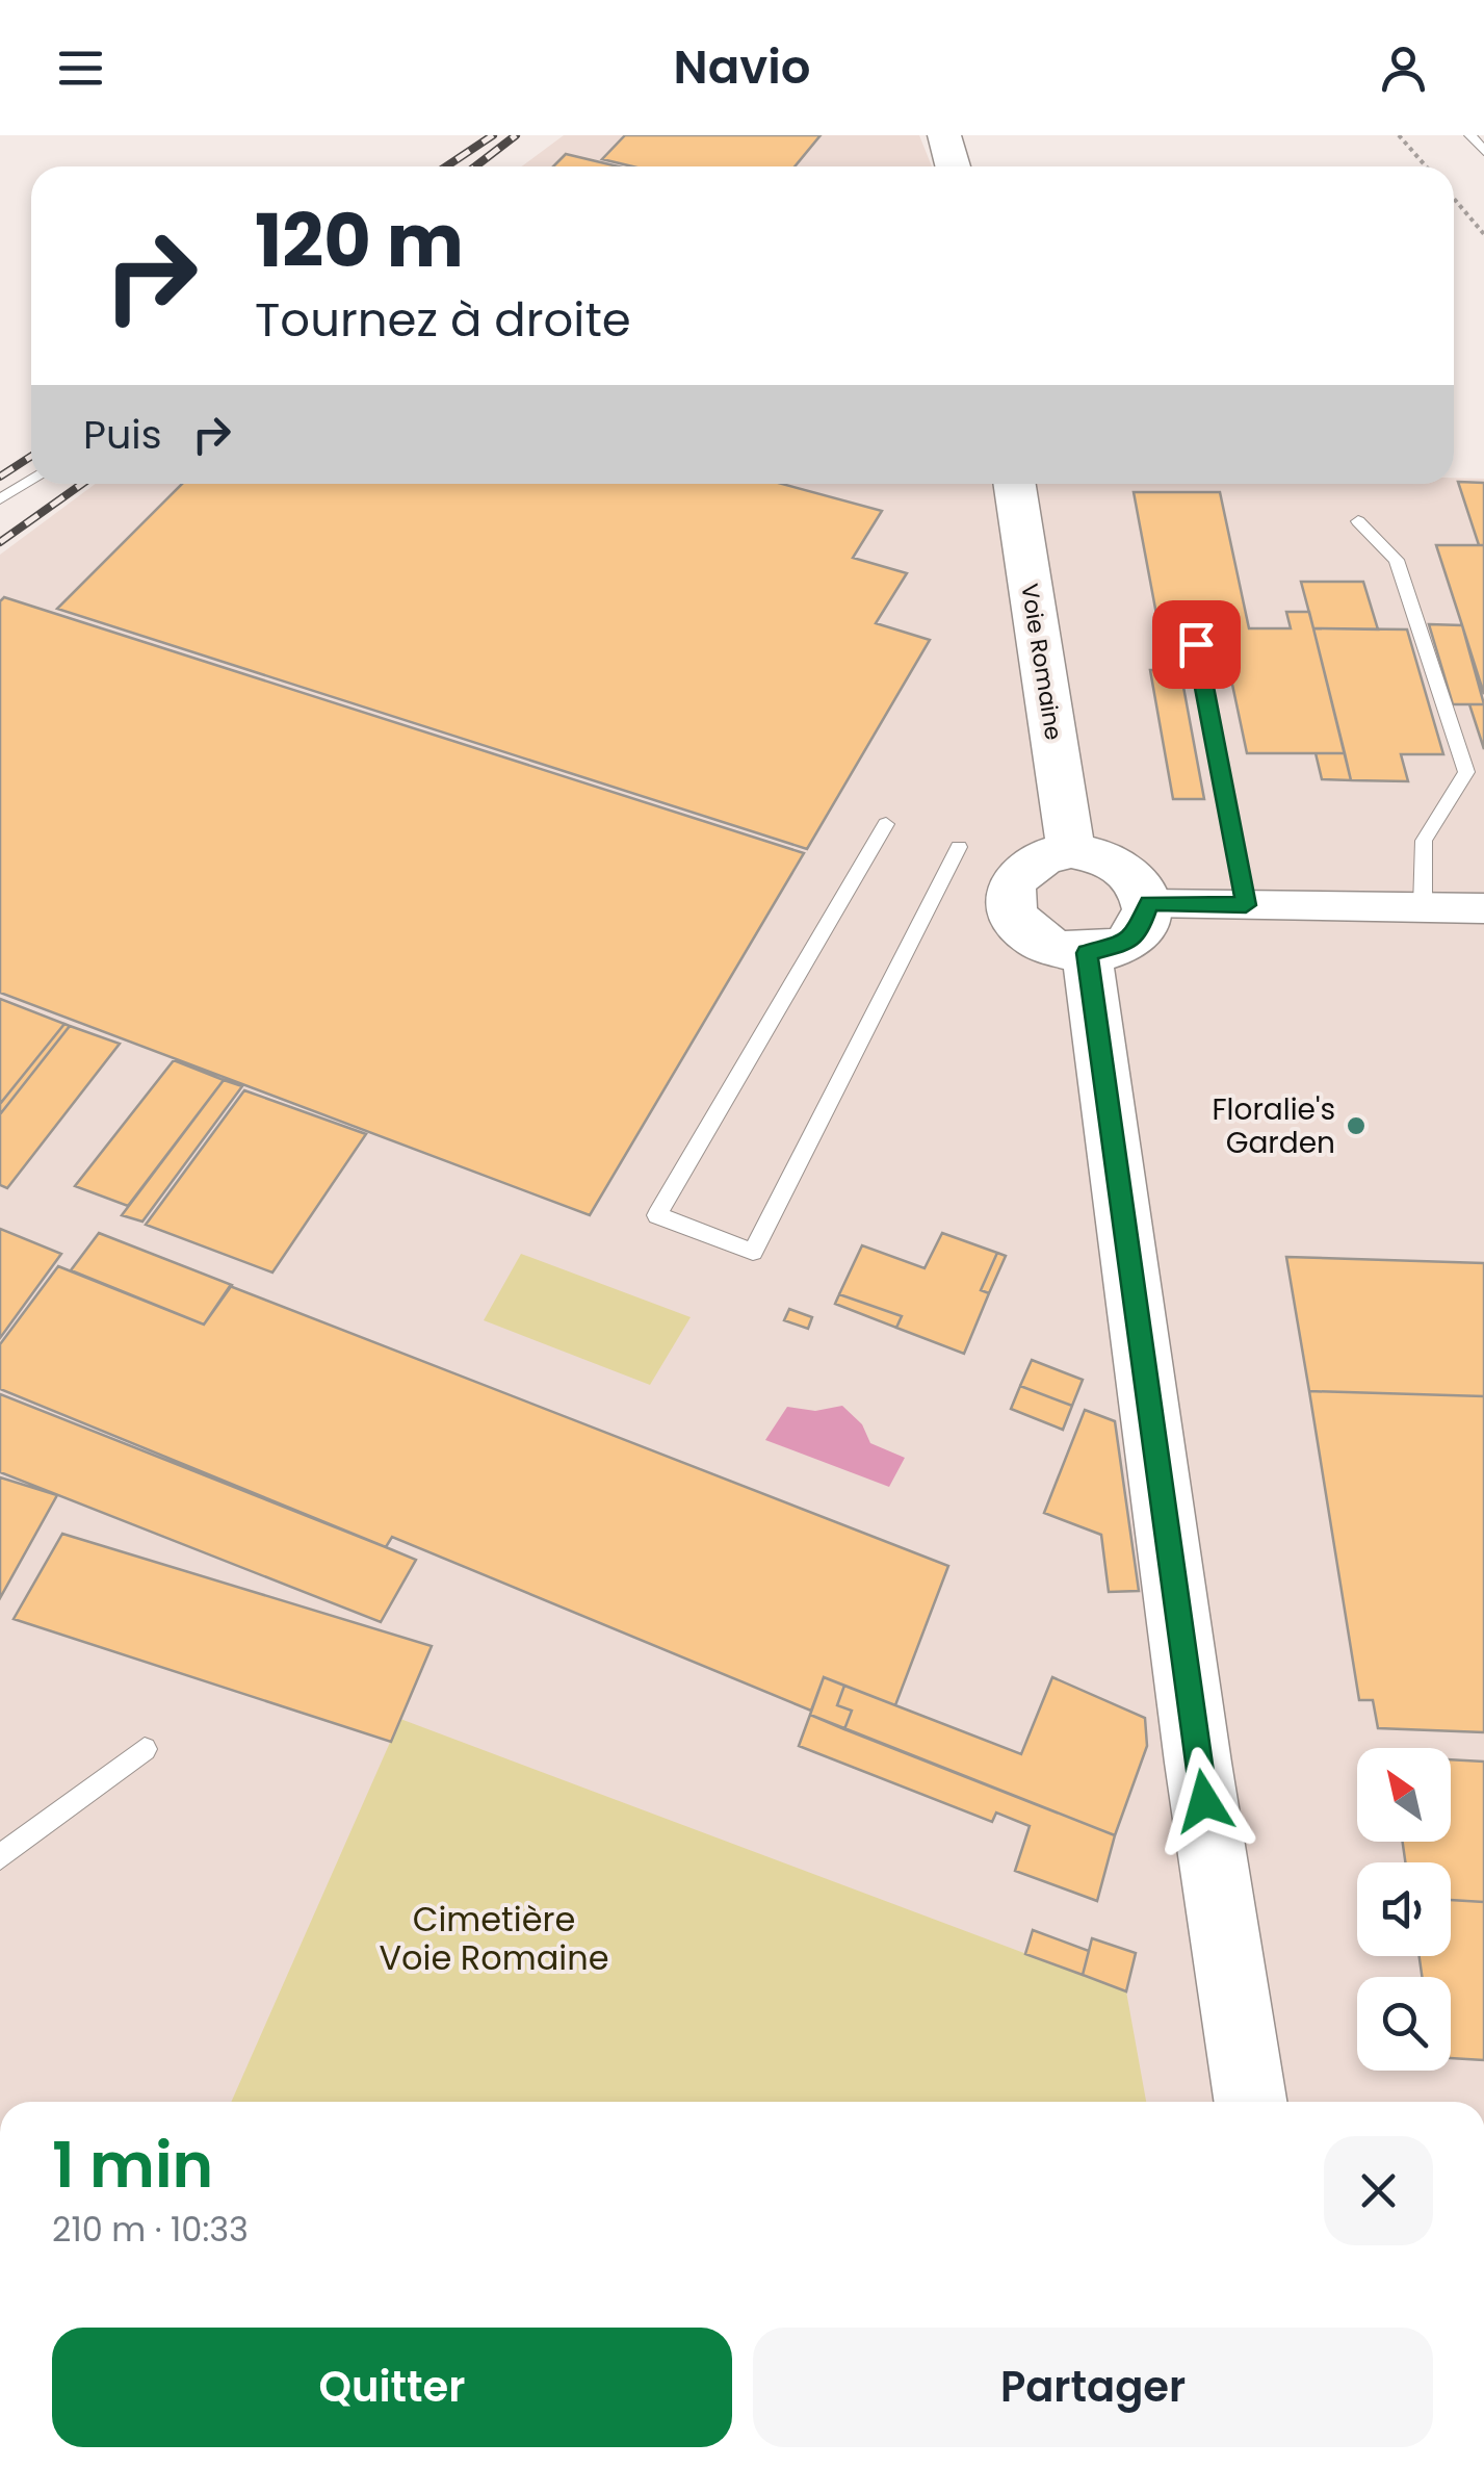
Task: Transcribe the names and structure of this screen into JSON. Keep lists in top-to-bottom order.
{
  "streets": {
    "main road": ["Voie Romaine"]
  },
  "parks": ["Cimetière Voie Romaine"],
  "places": ["Floralie's Garden"],
  "north": "top left",
  "page": {
    "header": "Navio",
    "turn": ["120 m", "Tournez à droite"],
    "then": "Puis",
    "heading": ["1 min", "210 m · 10:33"],
    "buttons": ["Quitter", "Partager"]
  }
}
